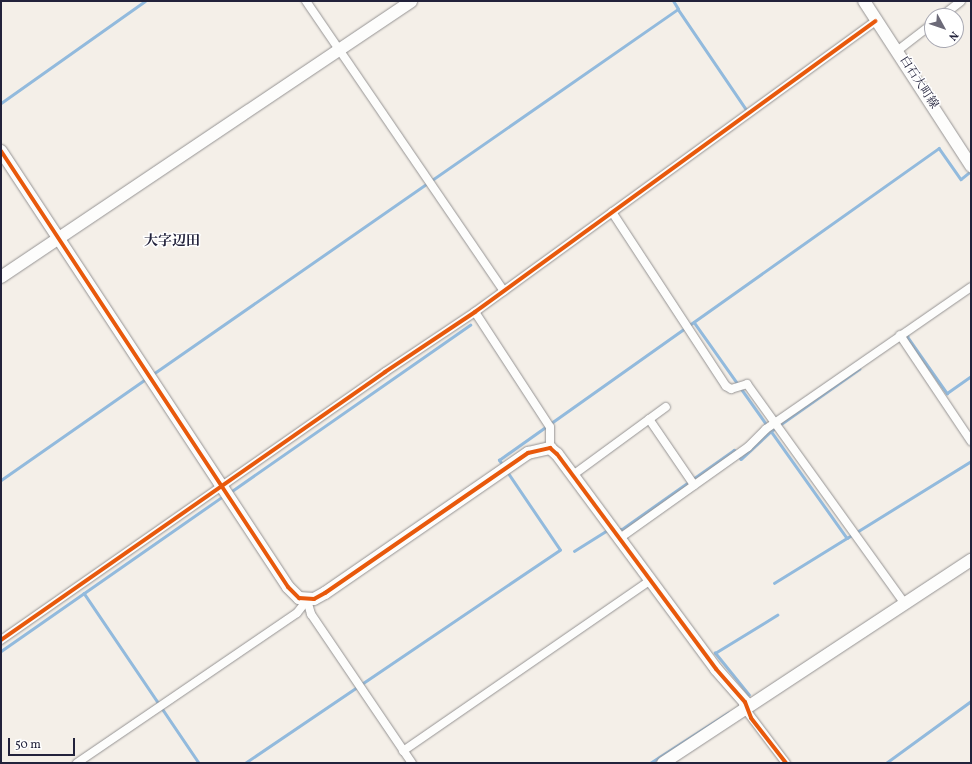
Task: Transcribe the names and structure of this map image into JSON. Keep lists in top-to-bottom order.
{
  "streets": {
    "street": ["白石大町線"]
  },
  "districts": ["大字辺田"],
  "scale_bar": "50 m",
  "north": "bottom right"
}
